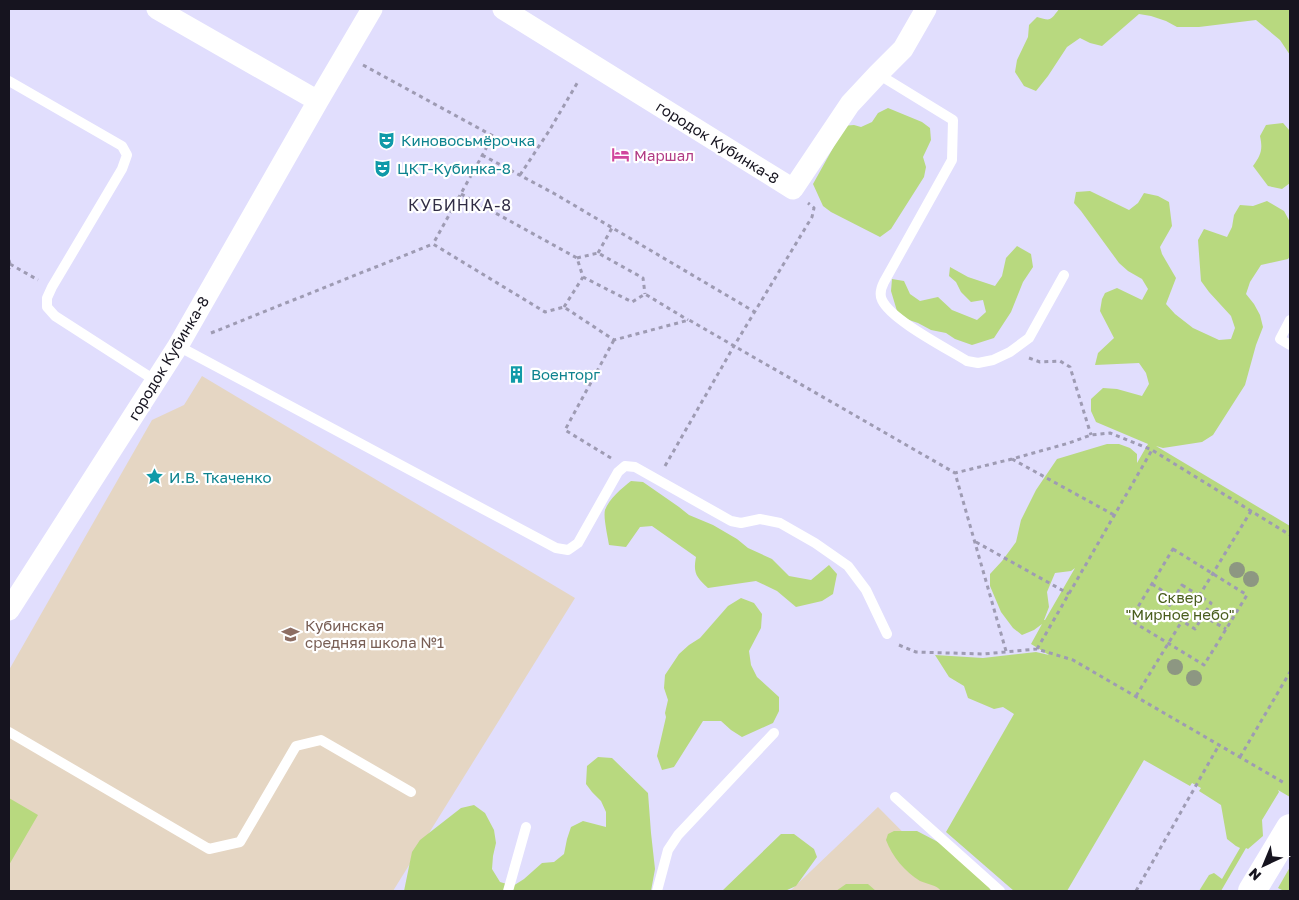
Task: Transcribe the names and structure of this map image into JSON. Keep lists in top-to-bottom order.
{
  "streets": {
    "street": ["городок Кубинка-8"]
  },
  "districts": ["КУБИНКА-8"],
  "parks": ["Сквер \"Мирное небо\""],
  "places": {
    "theatre": ["Киновосьмёрочка", "ЦКТ-Кубинка-8"],
    "hotel": ["Маршал"],
    "building": ["Военторг"],
    "place": ["И.В. Ткаченко"],
    "school or university": ["Кубинская средняя школа №1"]
  },
  "north": "bottom left"
}
